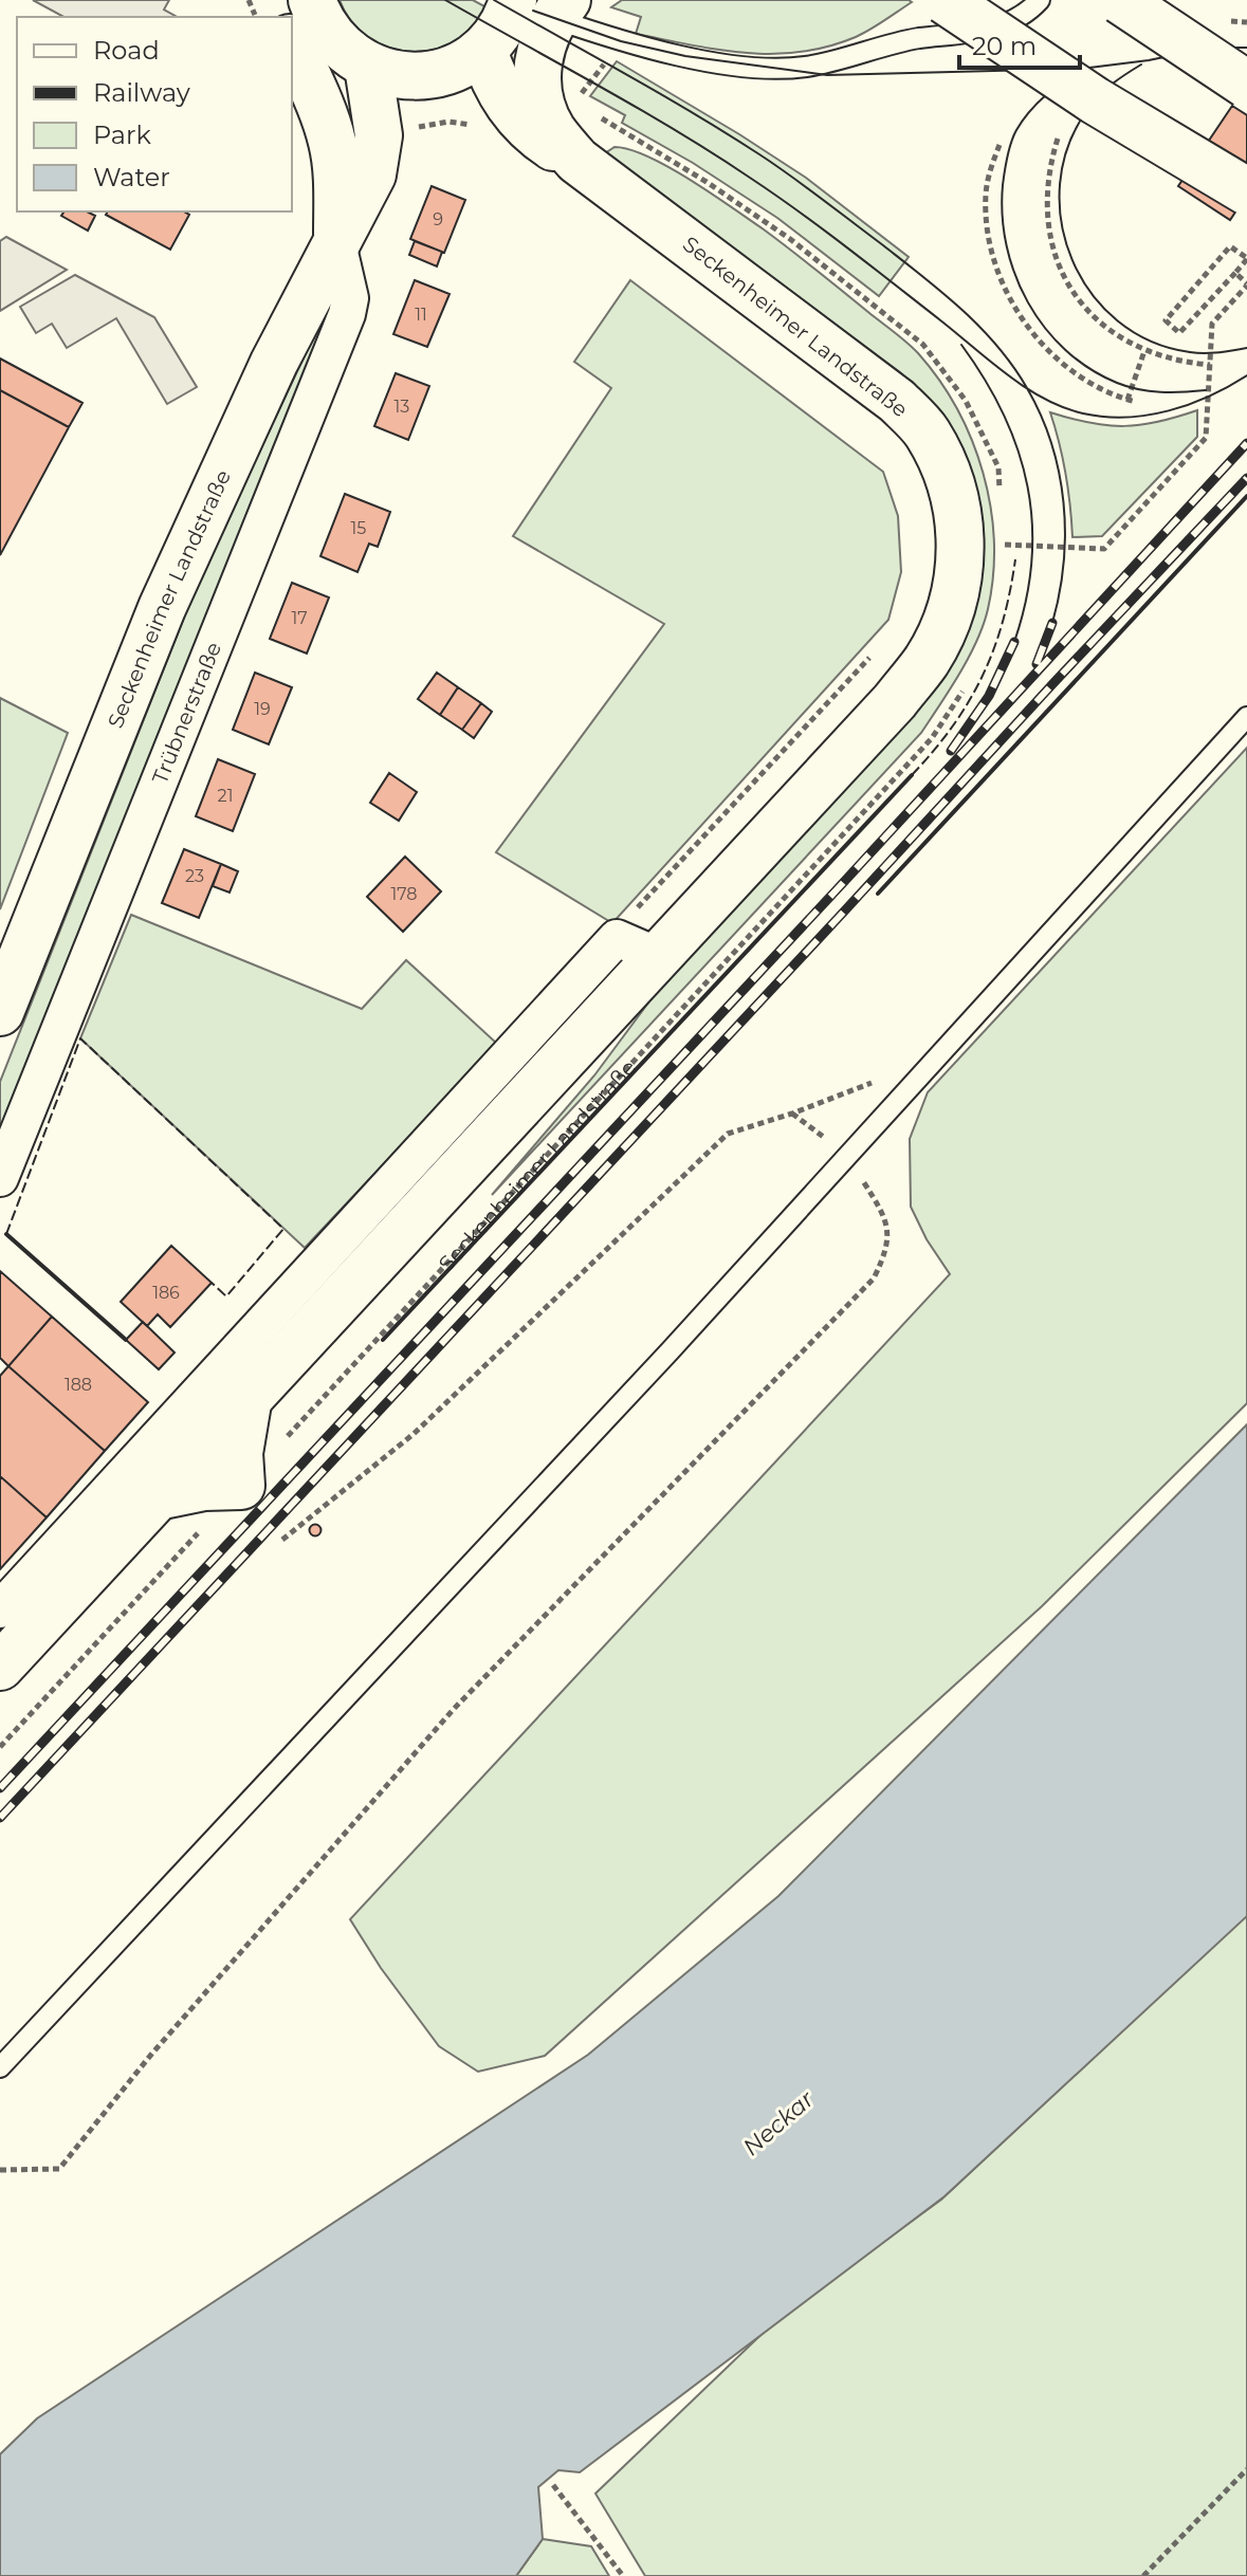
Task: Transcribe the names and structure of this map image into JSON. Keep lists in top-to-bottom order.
{
  "streets": {
    "main road": ["Seckenheimer Landstraße"],
    "street": ["Trübnerstraße"]
  },
  "crossings": [
    ["Seckenheimer Landstraße", "Trübnerstraße"]
  ],
  "water": ["Neckar"],
  "house_numbers": [
    "9",
    "11",
    "13",
    "15",
    "17",
    "19",
    "21",
    "23",
    "178",
    "186",
    "188"
  ],
  "legend": [
    "Road",
    "Railway",
    "Park",
    "Water"
  ],
  "scale_bar": "20 m"
}
